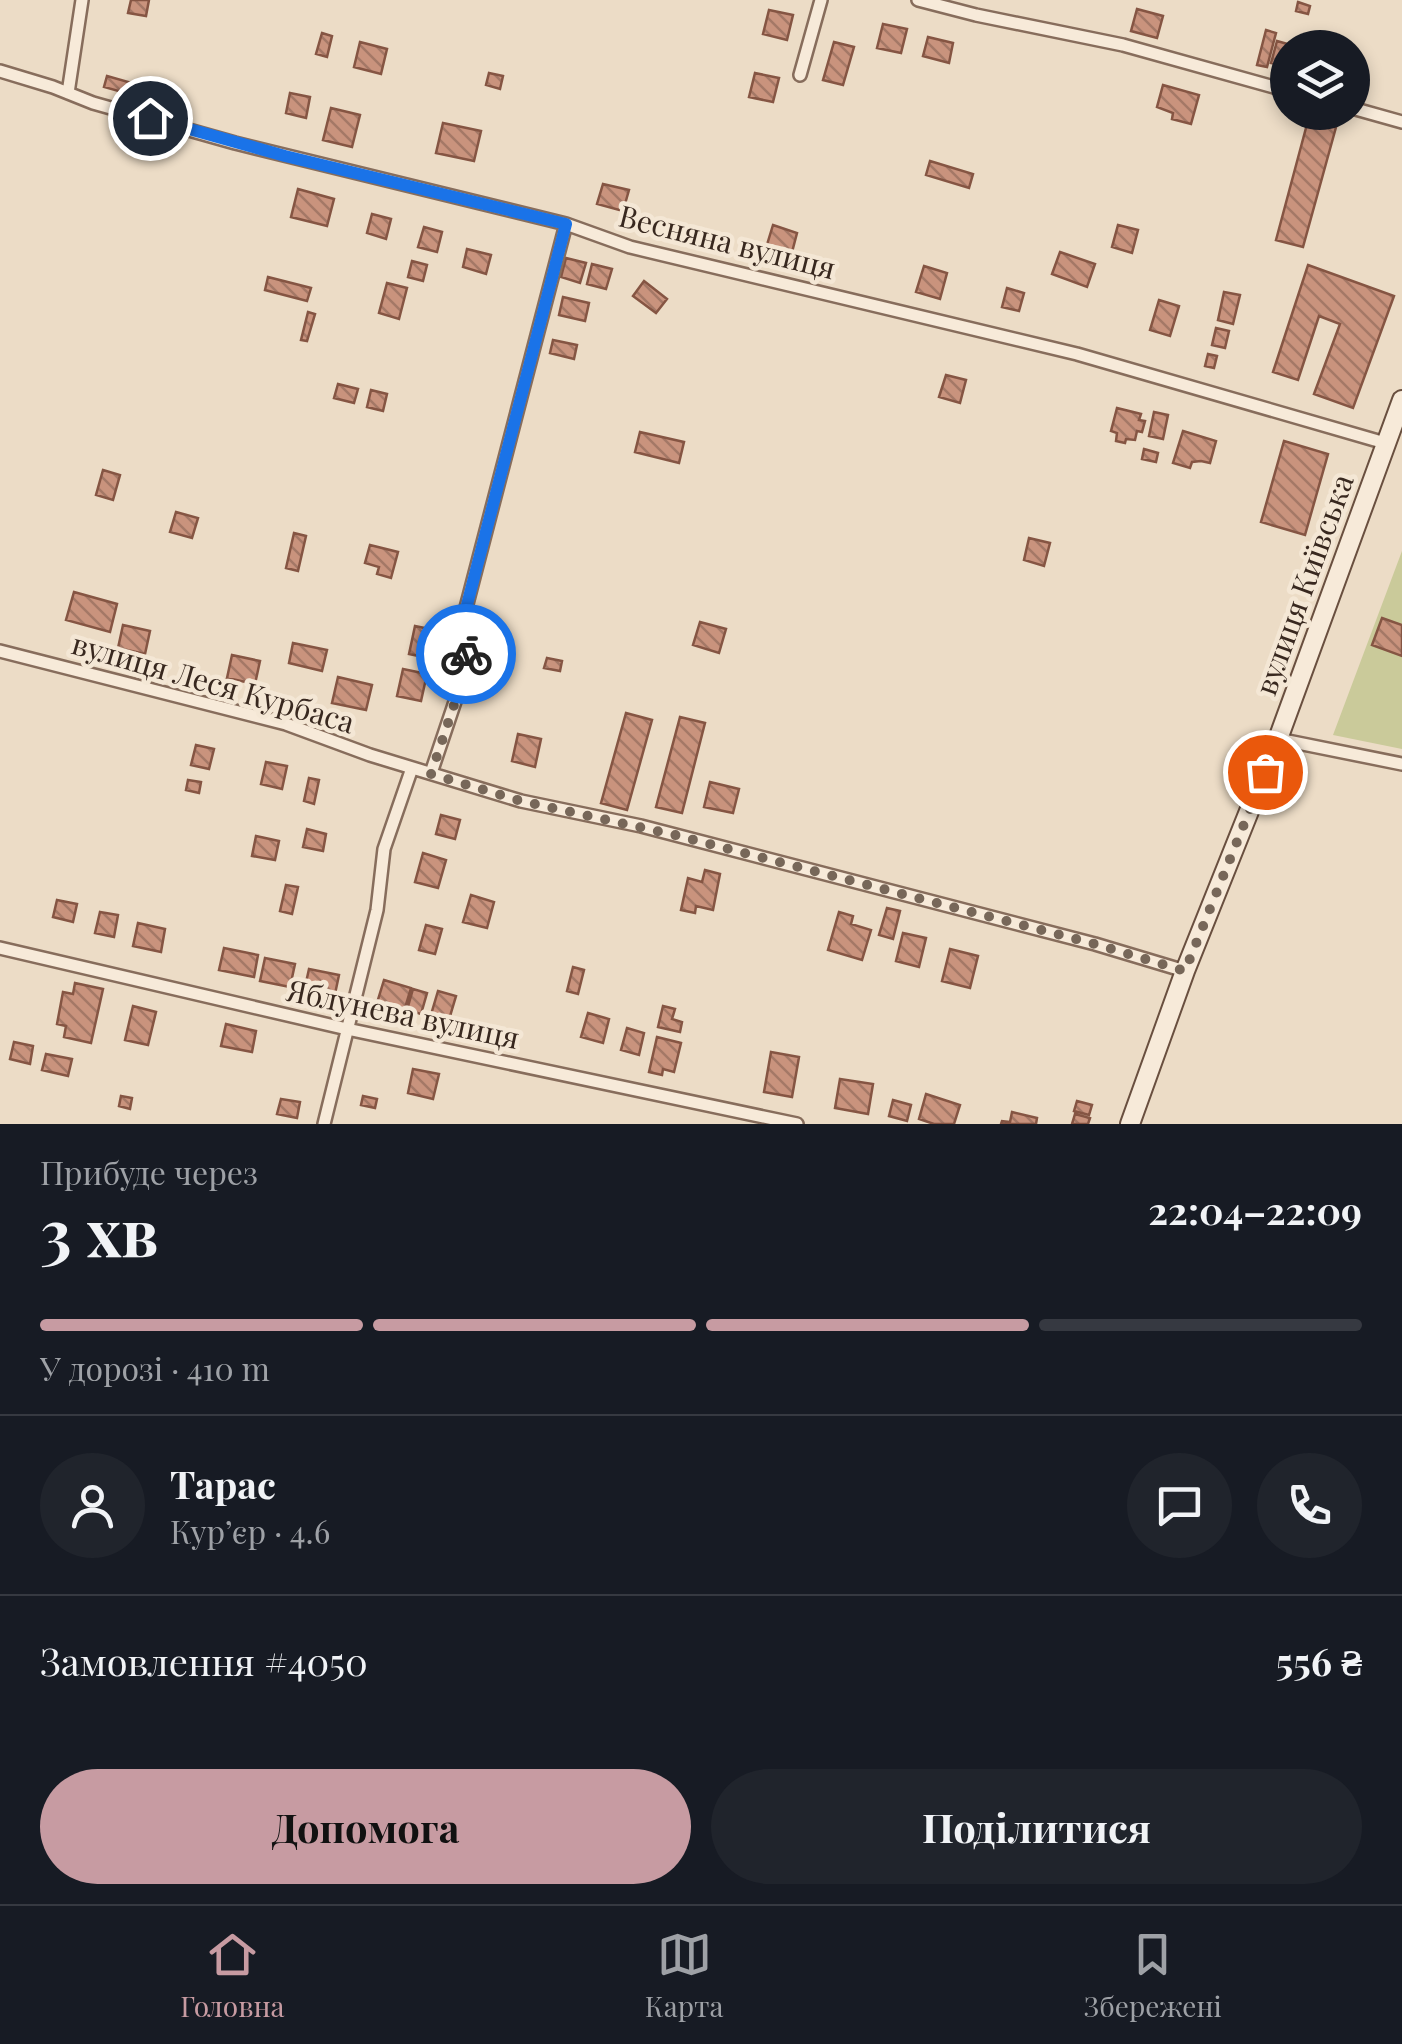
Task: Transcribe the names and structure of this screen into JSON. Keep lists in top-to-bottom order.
{
  "streets": {
    "street": [
      "Весняна вулиця",
      "вулиця Київська",
      "вулиця Леся Курбаса",
      "Яблунева вулиця"
    ]
  },
  "crossings": [
    ["Весняна вулиця", "вулиця Київська"],
    ["вулиця Київська", "вулиця Леся Курбаса"]
  ],
  "page": {
    "heading": ["3 хв", "Прибуде через", "22:04–22:09"],
    "panel": [
      "Тарас",
      "Кур’єр · 4.6",
      "Замовлення #4050",
      "556 ₴"
    ],
    "bar": "У дорозі · 410 m",
    "buttons": ["Допомога", "Поділитися"],
    "tabs": ["Головна", "Карта", "Збережені"]
  }
}
